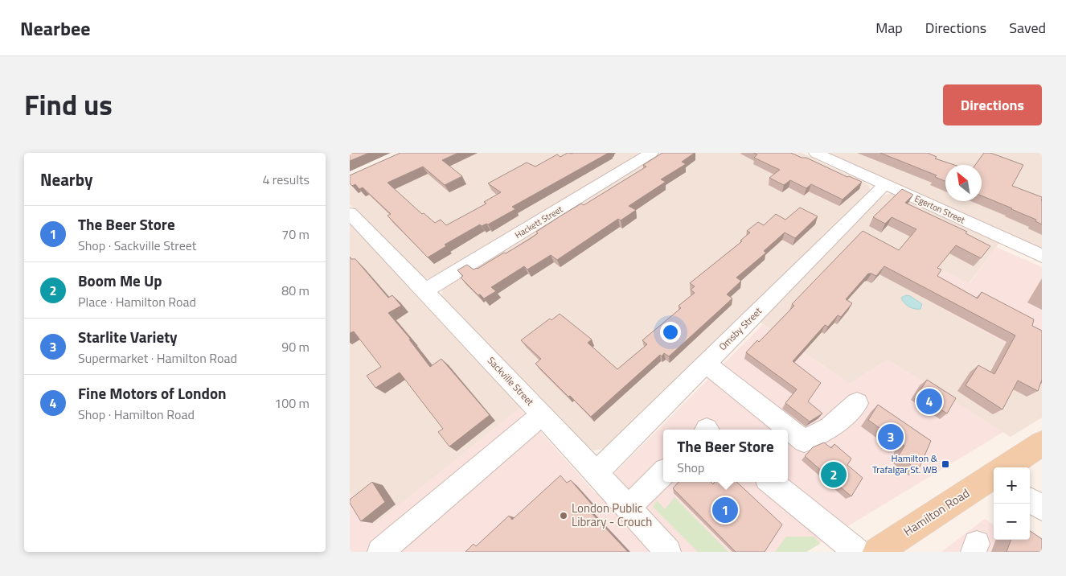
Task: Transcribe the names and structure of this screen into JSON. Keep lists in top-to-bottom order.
{
  "streets": {
    "main road": ["Hamilton Road"],
    "street": [
      "Egerton Street",
      "Hackett Street",
      "Omsby Street",
      "Sackville Street"
    ]
  },
  "crossings": [
    ["Egerton Street", "Omsby Street"],
    ["Hackett Street", "Sackville Street"],
    ["Omsby Street", "Sackville Street"]
  ],
  "places": {
    "transit": ["Hamilton & Trafalgar St. WB"],
    "other": ["London Public Library - Crouch"]
  },
  "north": "top left",
  "page": {
    "header": "Nearbee",
    "nav": ["Map", "Directions", "Saved"],
    "title": "Find us",
    "buttons": "Directions",
    "heading": ["Nearby", "4 results"],
    "list": [
      {
        "mark": "1",
        "name": "The Beer Store",
        "note": "Shop · Sackville Street",
        "value": "70 m"
      },
      {
        "mark": "2",
        "name": "Boom Me Up",
        "note": "Place · Hamilton Road",
        "value": "80 m"
      },
      {
        "mark": "3",
        "name": "Starlite Variety",
        "note": "Supermarket · Hamilton Road",
        "value": "90 m"
      },
      {
        "mark": "4",
        "name": "Fine Motors of London",
        "note": "Shop · Hamilton Road",
        "value": "100 m"
      }
    ],
    "pins": [
      "4",
      "3",
      "2",
      "1"
    ],
    "popup": ["The Beer Store", "Shop"],
    "map_buttons": ["+", "−"]
  }
}
